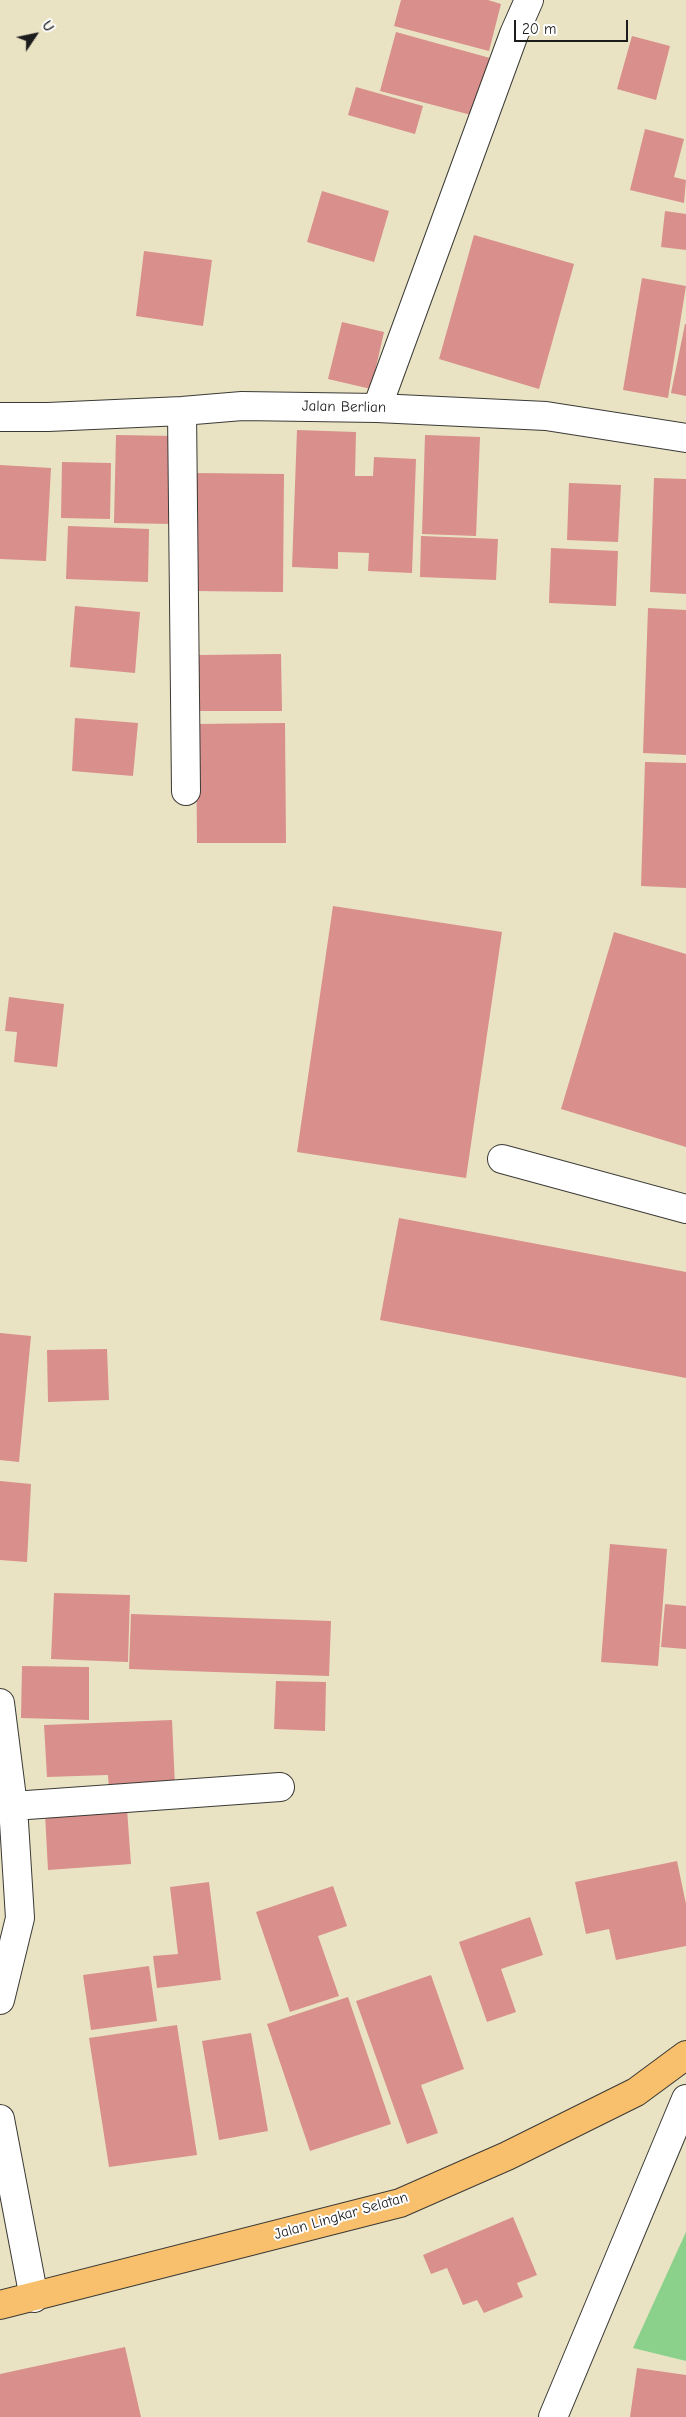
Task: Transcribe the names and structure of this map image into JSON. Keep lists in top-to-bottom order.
{
  "streets": {
    "highway": ["Jalan Lingkar Selatan"],
    "street": ["Jalan Berlian"]
  },
  "scale_bar": "20 m",
  "north": "top right"
}
